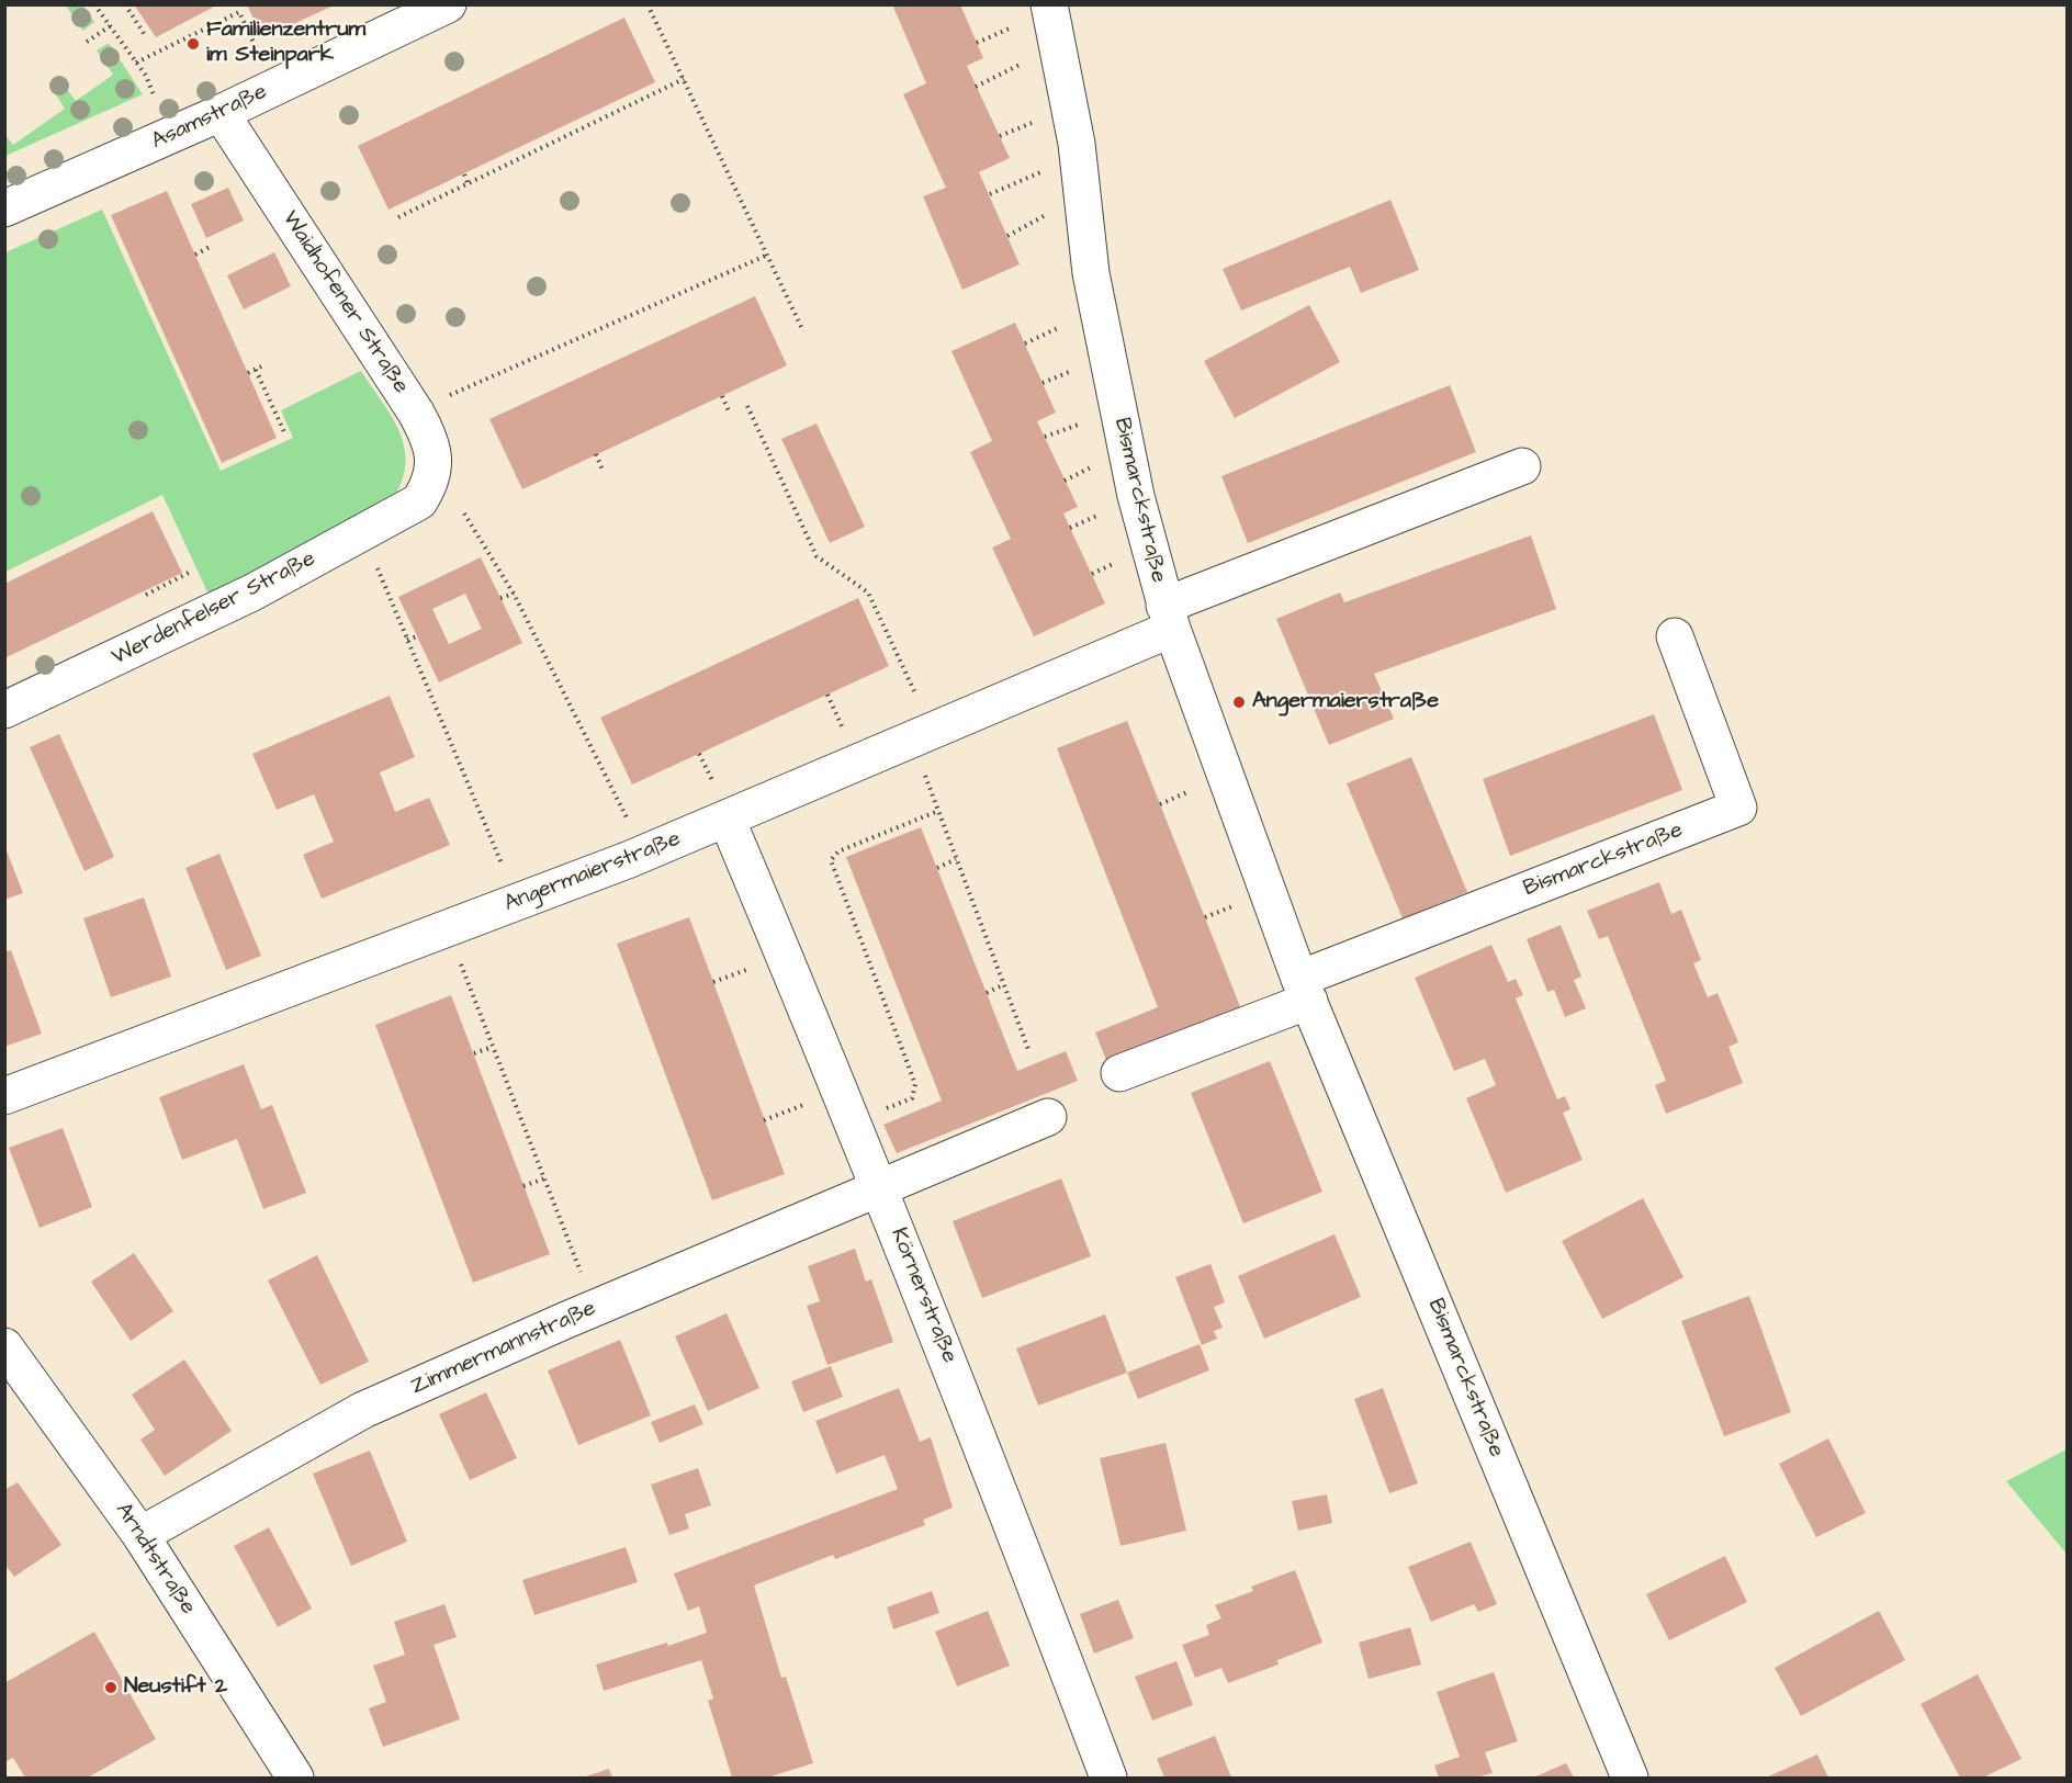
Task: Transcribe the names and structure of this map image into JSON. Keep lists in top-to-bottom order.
{
  "streets": {
    "street": [
      "Asamstraße",
      "Waidhofener Straße",
      "Bismarckstraße",
      "Werdenfelser Straße",
      "Angermaierstraße",
      "Körnerstraße",
      "Zimmermannstraße",
      "Arndtstraße"
    ]
  },
  "crossings": [
    ["Asamstraße", "Waidhofener Straße"],
    ["Waidhofener Straße", "Werdenfelser Straße"],
    ["Bismarckstraße", "Angermaierstraße"],
    ["Angermaierstraße", "Körnerstraße"],
    ["Körnerstraße", "Zimmermannstraße"],
    ["Zimmermannstraße", "Arndtstraße"]
  ],
  "places": ["Familienzentrum im Steinpark", "Angermaierstraße", "Neustift 2"]
}
